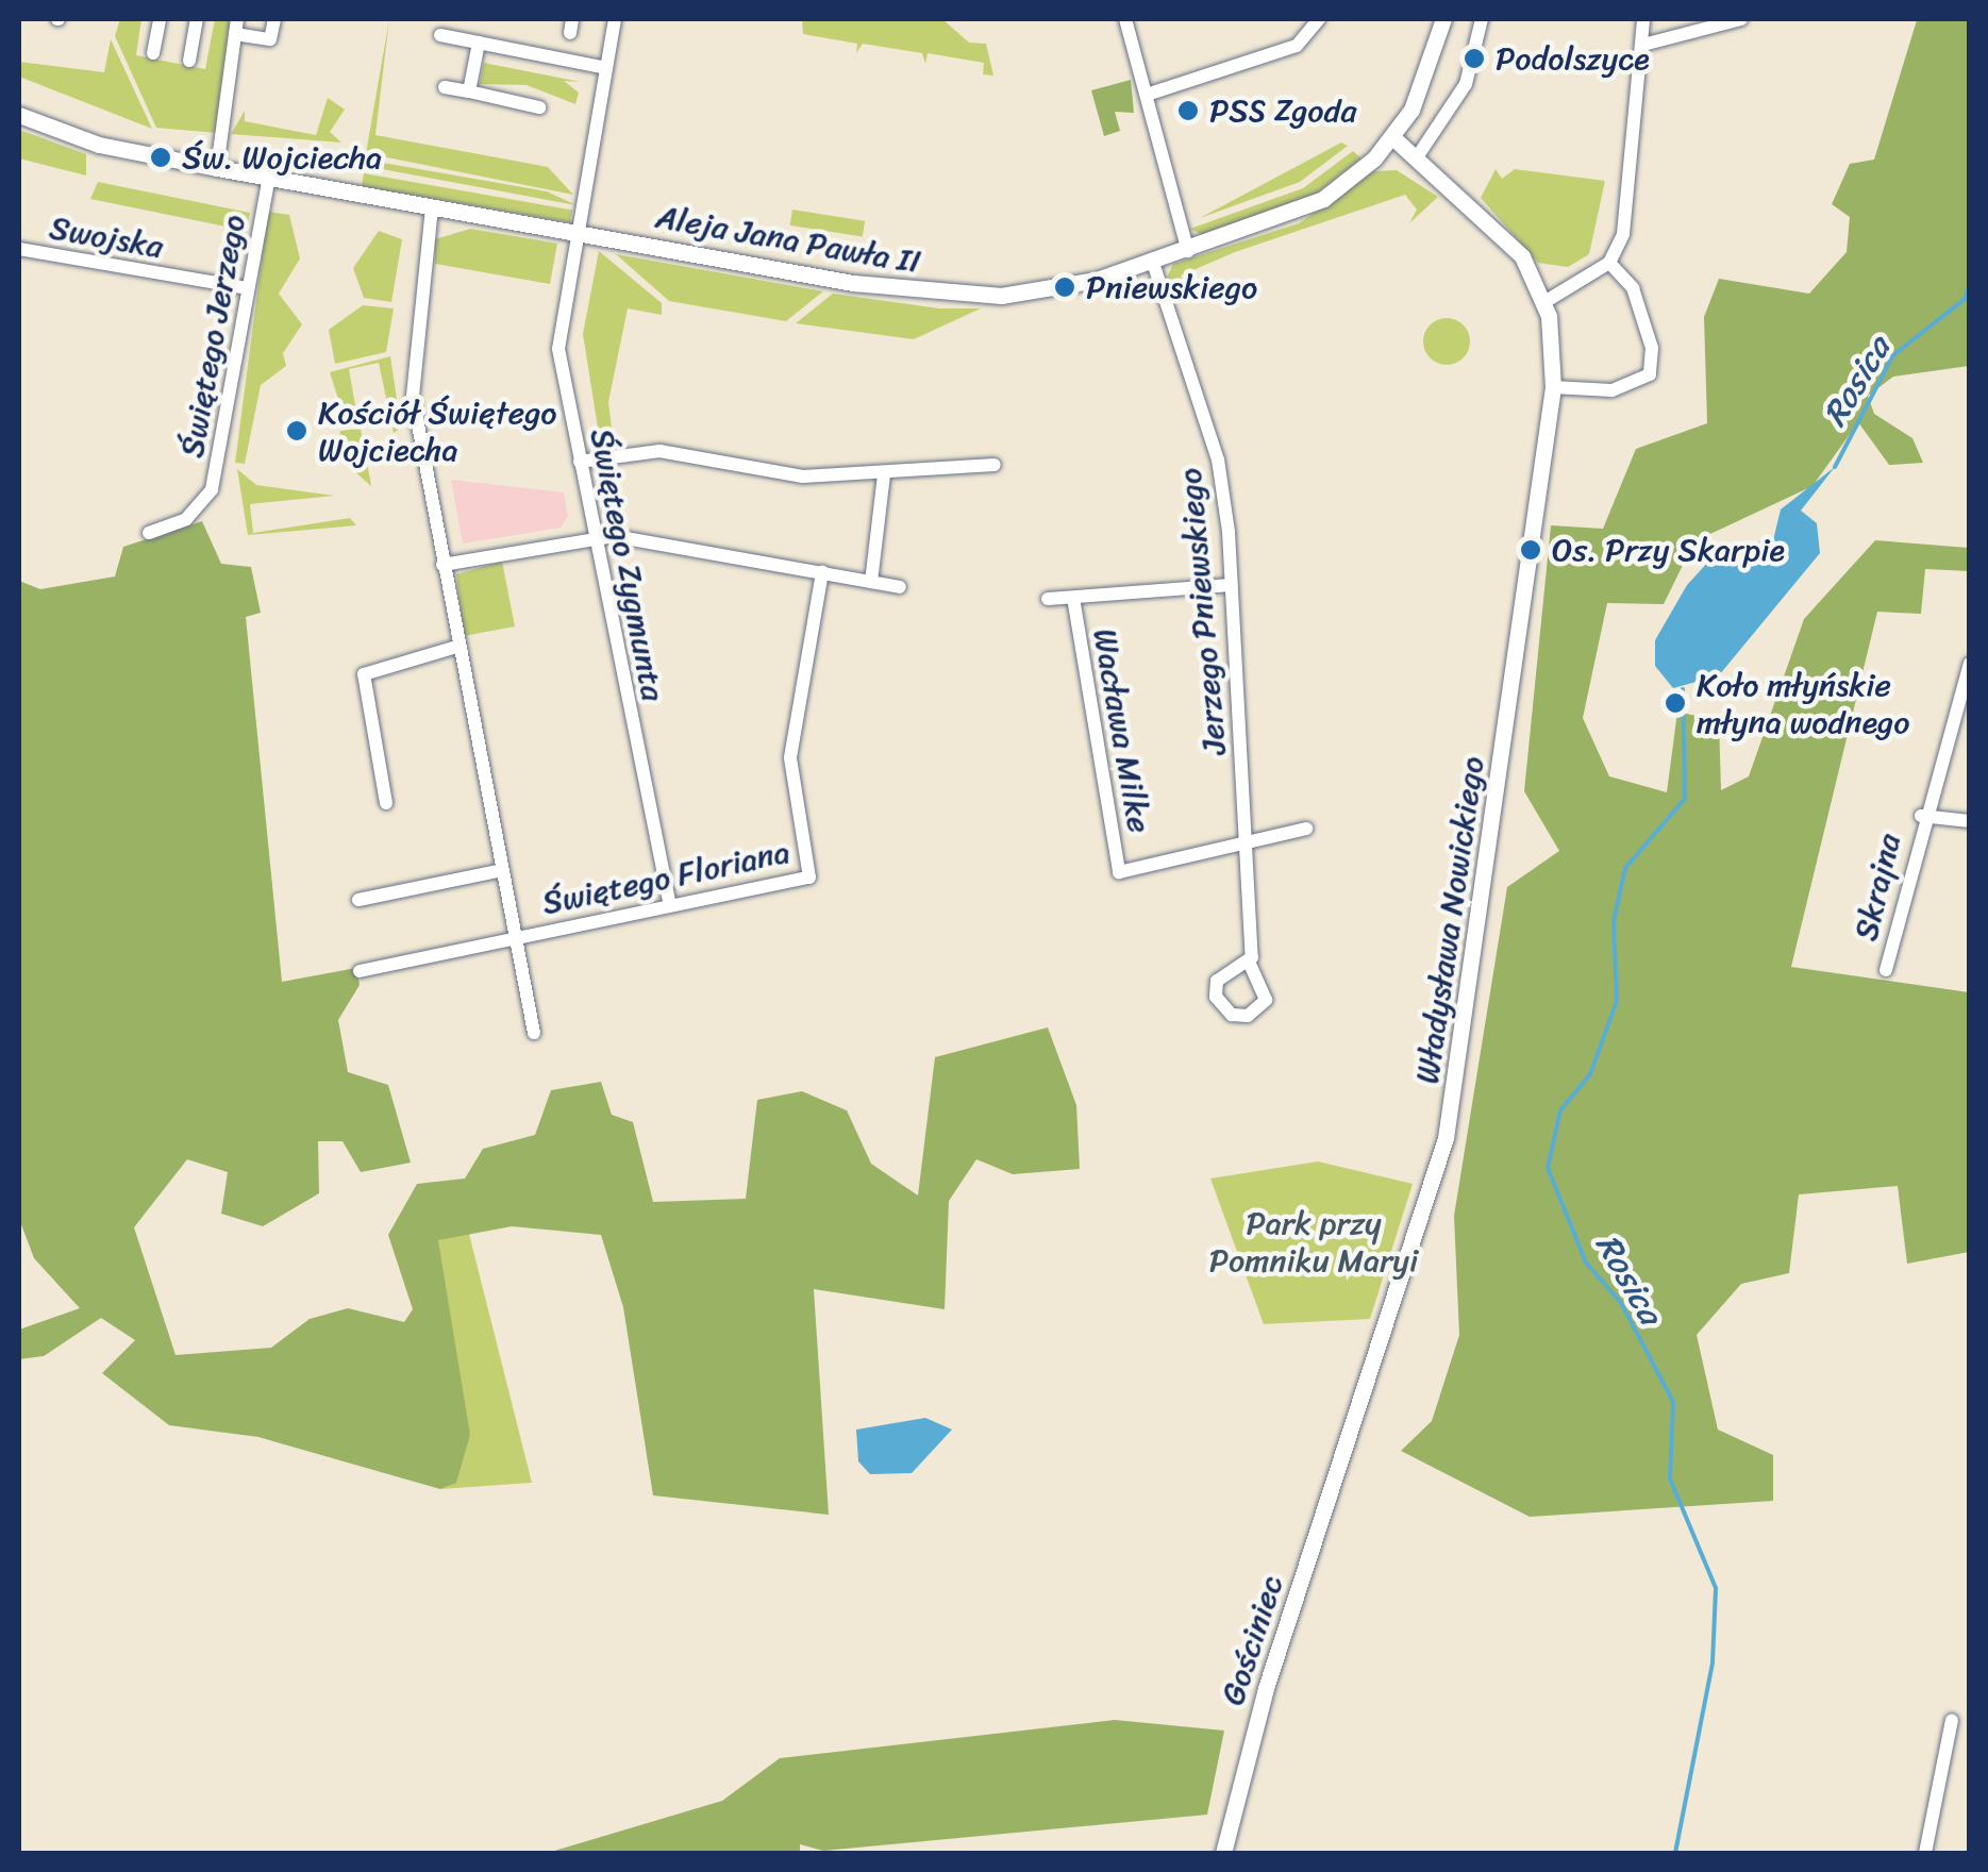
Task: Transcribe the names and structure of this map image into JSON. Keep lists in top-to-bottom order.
{
  "streets": {
    "street": [
      "Swojska",
      "Aleja Jana Pawła II",
      "Świętego Jerzego",
      "Świętego Zygmunta",
      "Jerzego Pniewskiego",
      "Wacława Milke",
      "Świętego Floriana",
      "Skrajna",
      "Władysława Nowickiego",
      "Gościniec"
    ]
  },
  "crossings": [
    ["Swojska", "Świętego Jerzego"],
    ["Aleja Jana Pawła II", "Świętego Jerzego"],
    ["Aleja Jana Pawła II", "Świętego Zygmunta"],
    ["Aleja Jana Pawła II", "Jerzego Pniewskiego"],
    ["Aleja Jana Pawła II", "Władysława Nowickiego"],
    ["Świętego Zygmunta", "Świętego Floriana"],
    ["Jerzego Pniewskiego", "Wacława Milke"],
    ["Władysława Nowickiego", "Gościniec"]
  ],
  "water": ["Rosica"],
  "parks": ["Park przy Pomniku Maryi"],
  "places": [
    "Podolszyce",
    "PSS Zgoda",
    "Św. Wojciecha",
    "Pniewskiego",
    "Kościół Świętego Wojciecha",
    "Os. Przy Skarpie",
    "Koło młyńskie młyna wodnego"
  ]
}
